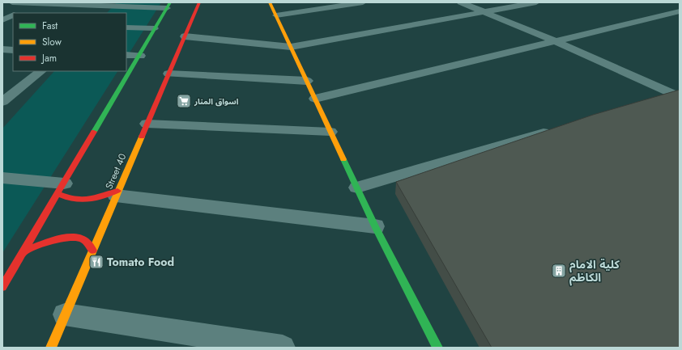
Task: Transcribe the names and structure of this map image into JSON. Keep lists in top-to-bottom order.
{
  "streets": {
    "main road": ["Street 40"]
  },
  "places": {
    "supermarket": ["اسواق المنار"],
    "restaurant": ["Tomato Food"],
    "building": ["كلية الامام الكاظم"]
  },
  "legend": ["Fast", "Slow", "Jam"]
}
